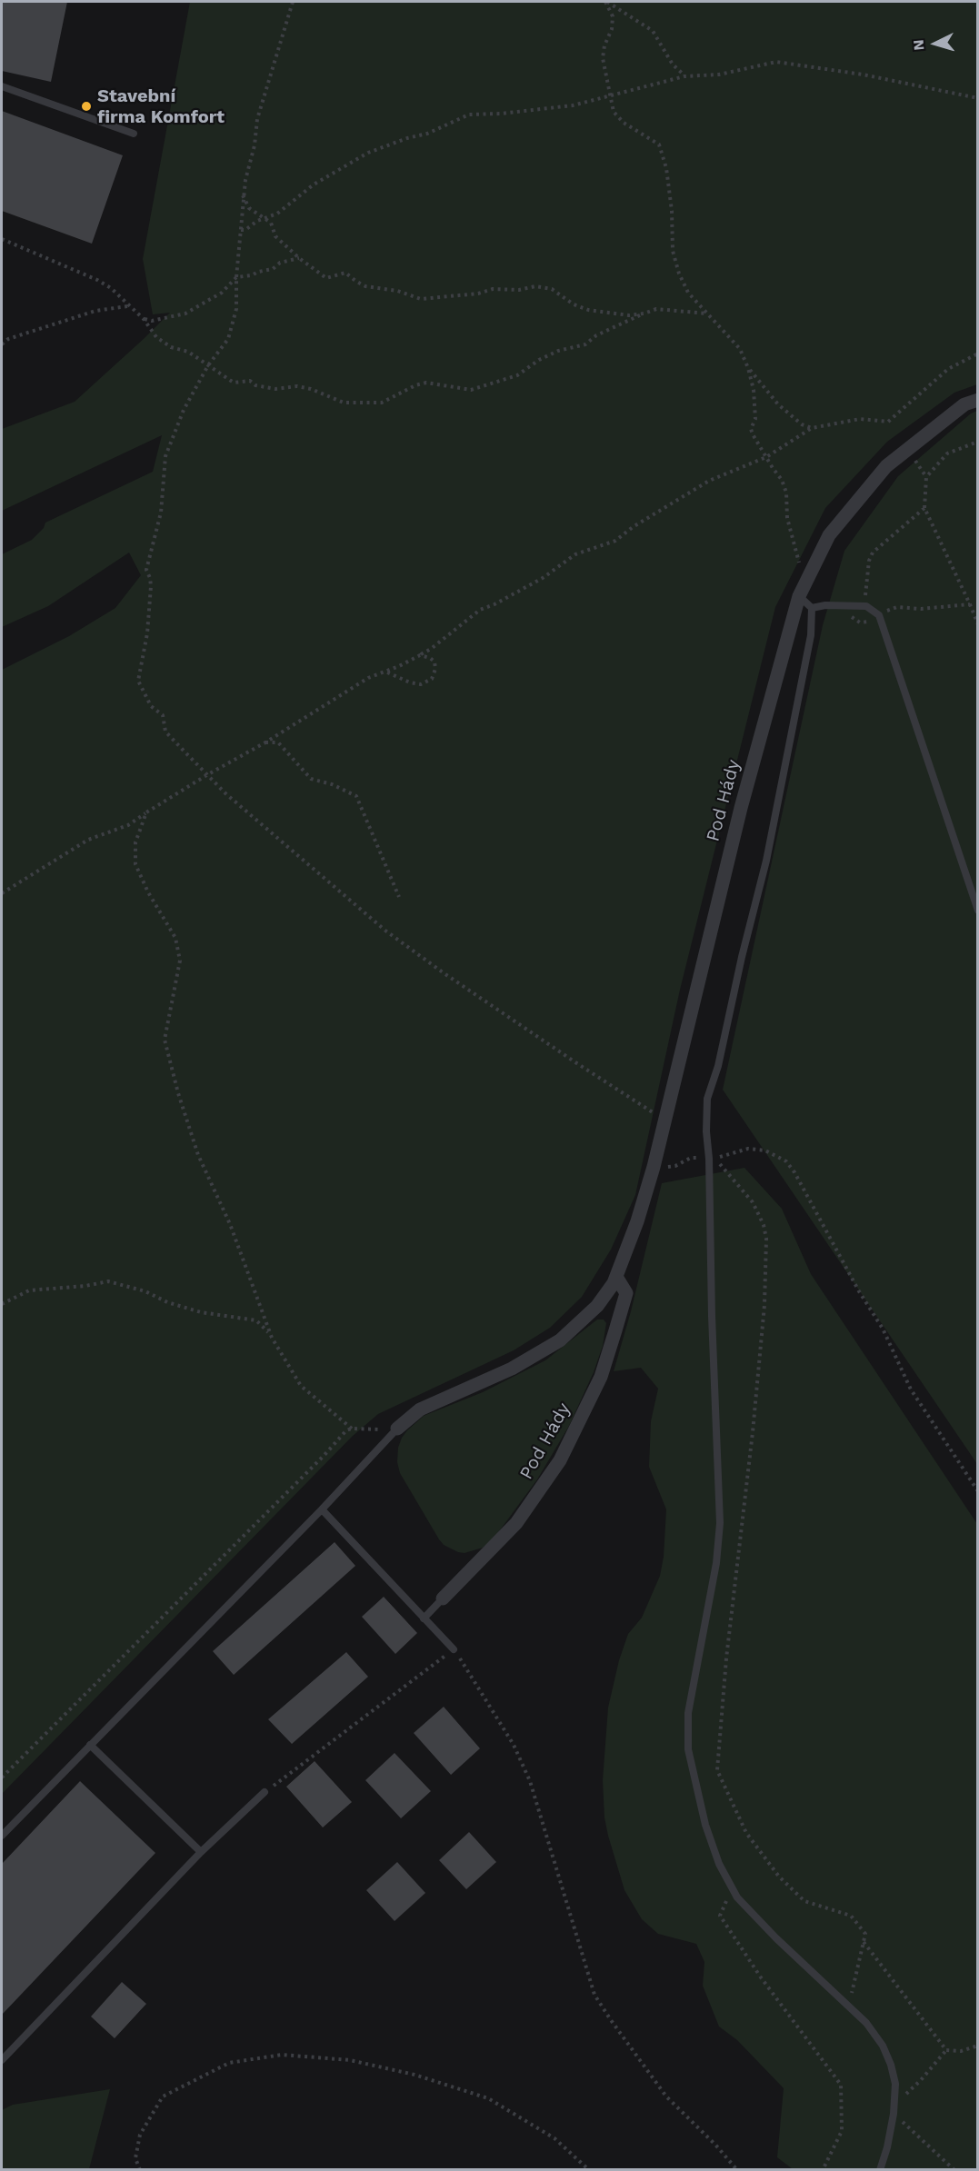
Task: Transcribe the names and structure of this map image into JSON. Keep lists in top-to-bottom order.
{
  "streets": {
    "street": ["Pod Hády"]
  },
  "places": ["Stavební firma Komfort"],
  "north": "left"
}
